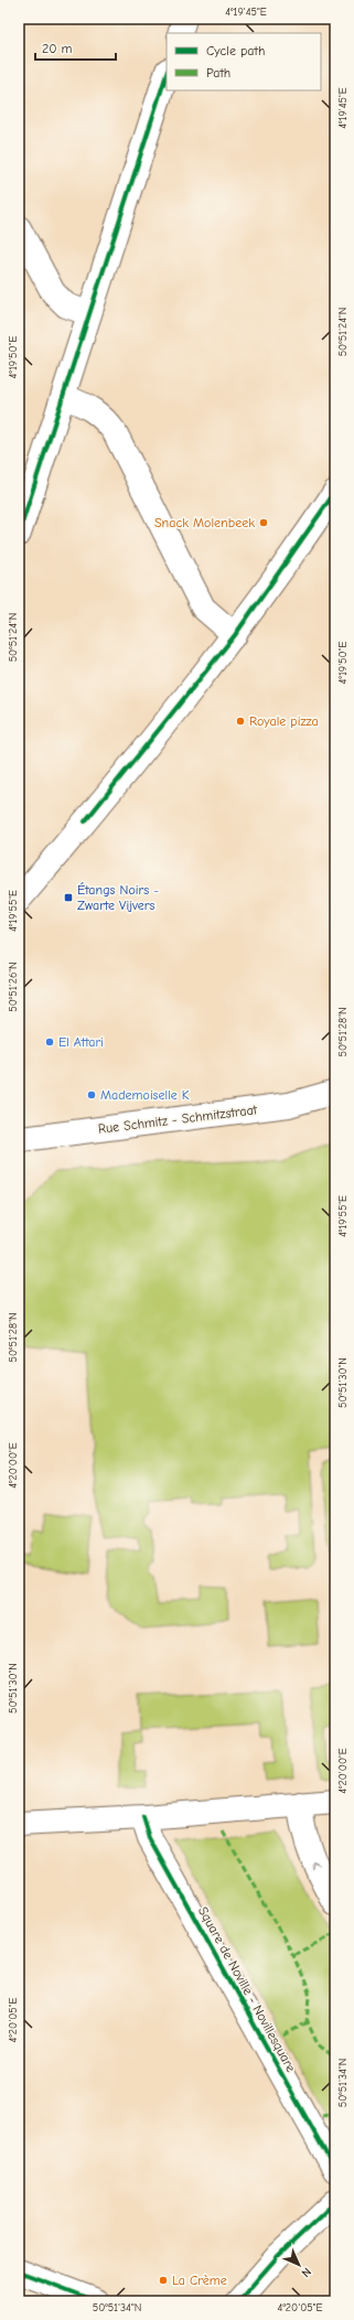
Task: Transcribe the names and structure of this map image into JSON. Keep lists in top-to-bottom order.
{
  "streets": {
    "street": ["Rue Schmitz - Schmitzstraat", "Square de Noville - Novillesquare"]
  },
  "places": {
    "other": [
      "Snack Molenbeek",
      "Royale pizza",
      "El Attari",
      "Mademoiselle K",
      "La Crème"
    ],
    "transit": ["Étangs Noirs - Zwarte Vijvers"]
  },
  "legend": ["Cycle path", "Path"],
  "scale_bar": "20 m",
  "north": "bottom right",
  "coordinates": [
    "4°19'45\"E",
    "50°51'24\"N",
    "4°19'50\"E",
    "4°19'55\"E",
    "50°51'26\"N",
    "50°51'28\"N",
    "50°51'30\"N",
    "4°20'00\"E",
    "4°20'05\"E",
    "50°51'34\"N"
  ]
}
